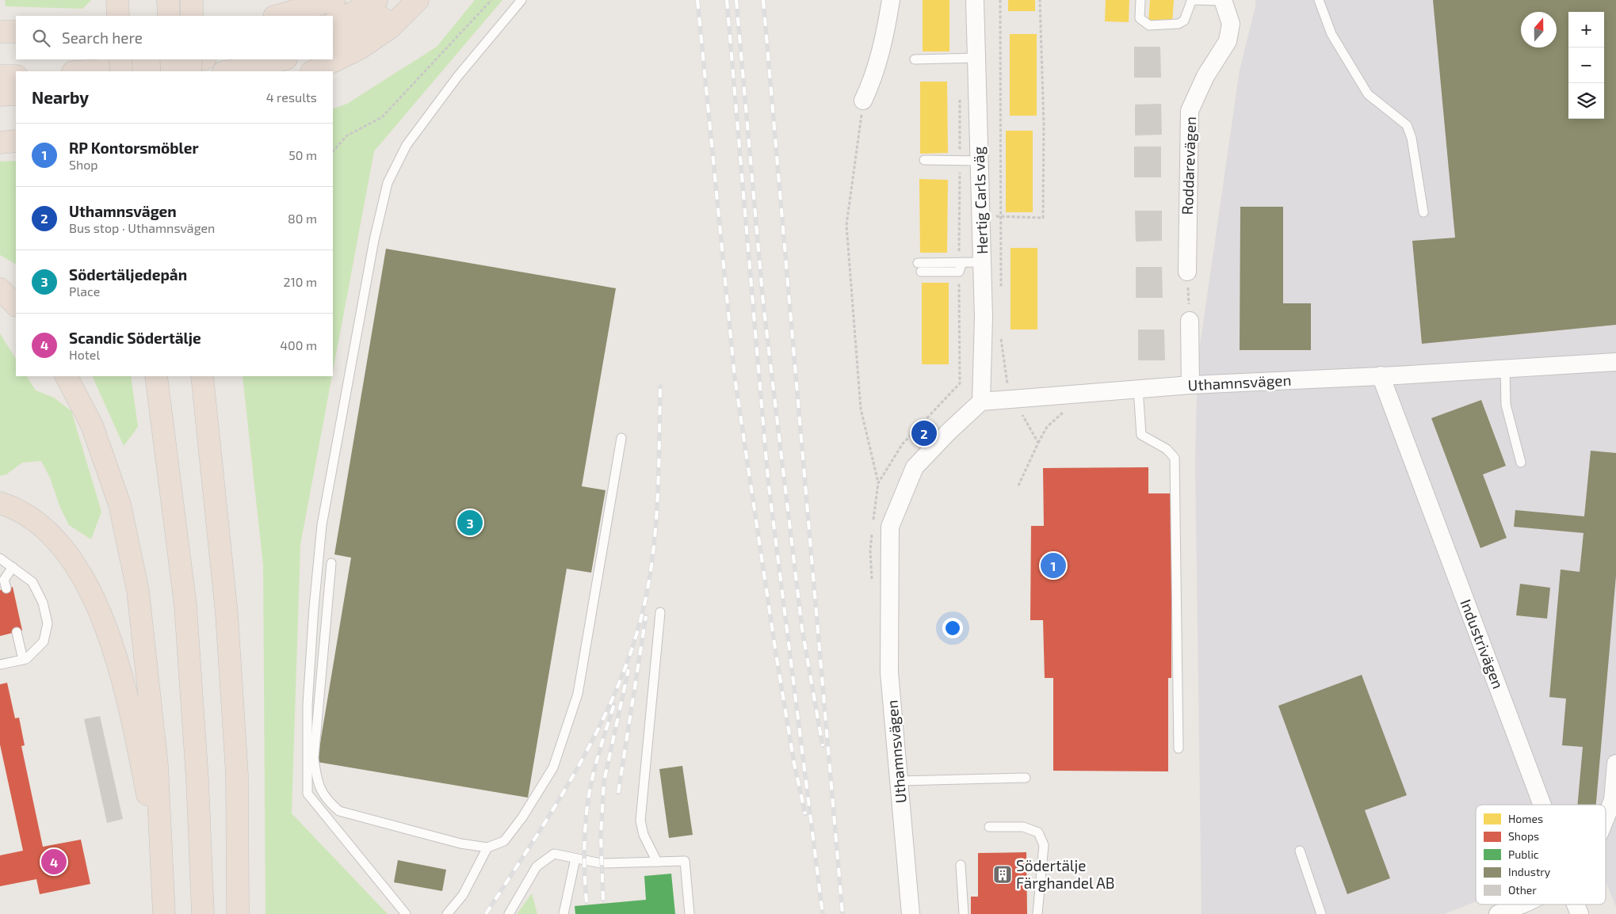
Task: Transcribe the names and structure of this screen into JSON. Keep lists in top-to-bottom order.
{
  "streets": {
    "street": [
      "Roddarevägen",
      "Hertig Carls väg",
      "Uthamnsvägen",
      "Industrivägen"
    ]
  },
  "crossings": [
    ["Hertig Carls väg", "Uthamnsvägen"],
    ["Uthamnsvägen", "Industrivägen"]
  ],
  "places": {
    "building": ["Södertälje Färghandel AB"]
  },
  "legend": [
    "Homes",
    "Shops",
    "Public",
    "Industry",
    "Other"
  ],
  "north": "top",
  "page": {
    "map_buttons": ["+", "−"],
    "search": "Search here",
    "heading": ["Nearby", "4 results"],
    "list": [
      {
        "mark": "1",
        "name": "RP Kontorsmöbler",
        "note": "Shop",
        "value": "50 m"
      },
      {
        "mark": "2",
        "name": "Uthamnsvägen",
        "note": "Bus stop · Uthamnsvägen",
        "value": "80 m"
      },
      {
        "mark": "3",
        "name": "Södertäljedepån",
        "note": "Place",
        "value": "210 m"
      },
      {
        "mark": "4",
        "name": "Scandic Södertälje",
        "note": "Hotel",
        "value": "400 m"
      }
    ],
    "pins": [
      "2",
      "3",
      "1",
      "4"
    ]
  }
}
